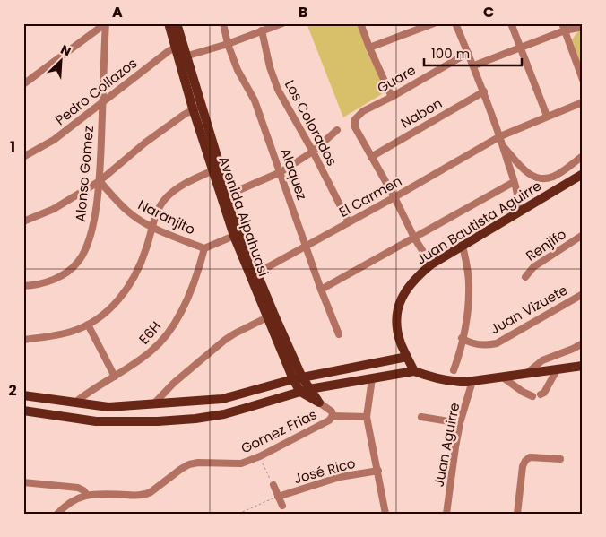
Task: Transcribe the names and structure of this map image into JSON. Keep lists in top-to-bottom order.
{
  "streets": {
    "main road": ["Avenida Alpahuasi", "Juan Bautista Aguirre"],
    "street": [
      "Guare",
      "Pedro Collazos",
      "Nabon",
      "Los Colorados",
      "Alonso Gomez",
      "Alaquez",
      "El Carmen",
      "Naranjito",
      "Renjifo",
      "Juan Vizuete",
      "E6H",
      "Gomez Frias",
      "Juan Aguirre",
      "José Rico"
    ]
  },
  "crossings": [
    ["Guare", "Nabon"],
    ["Pedro Collazos", "Alonso Gomez"],
    ["Pedro Collazos", "Avenida Alpahuasi"],
    ["Los Colorados", "El Carmen"],
    ["Alonso Gomez", "Naranjito"],
    ["Alaquez", "El Carmen"],
    ["Alaquez", "Juan Bautista Aguirre"],
    ["El Carmen", "Avenida Alpahuasi"],
    ["Avenida Alpahuasi", "Naranjito"],
    ["Naranjito", "E6H"]
  ],
  "scale_bar": "100 m",
  "north": "top right",
  "grid": {
    "columns": ["A", "B", "C"],
    "rows": ["1", "2"]
  }
}
